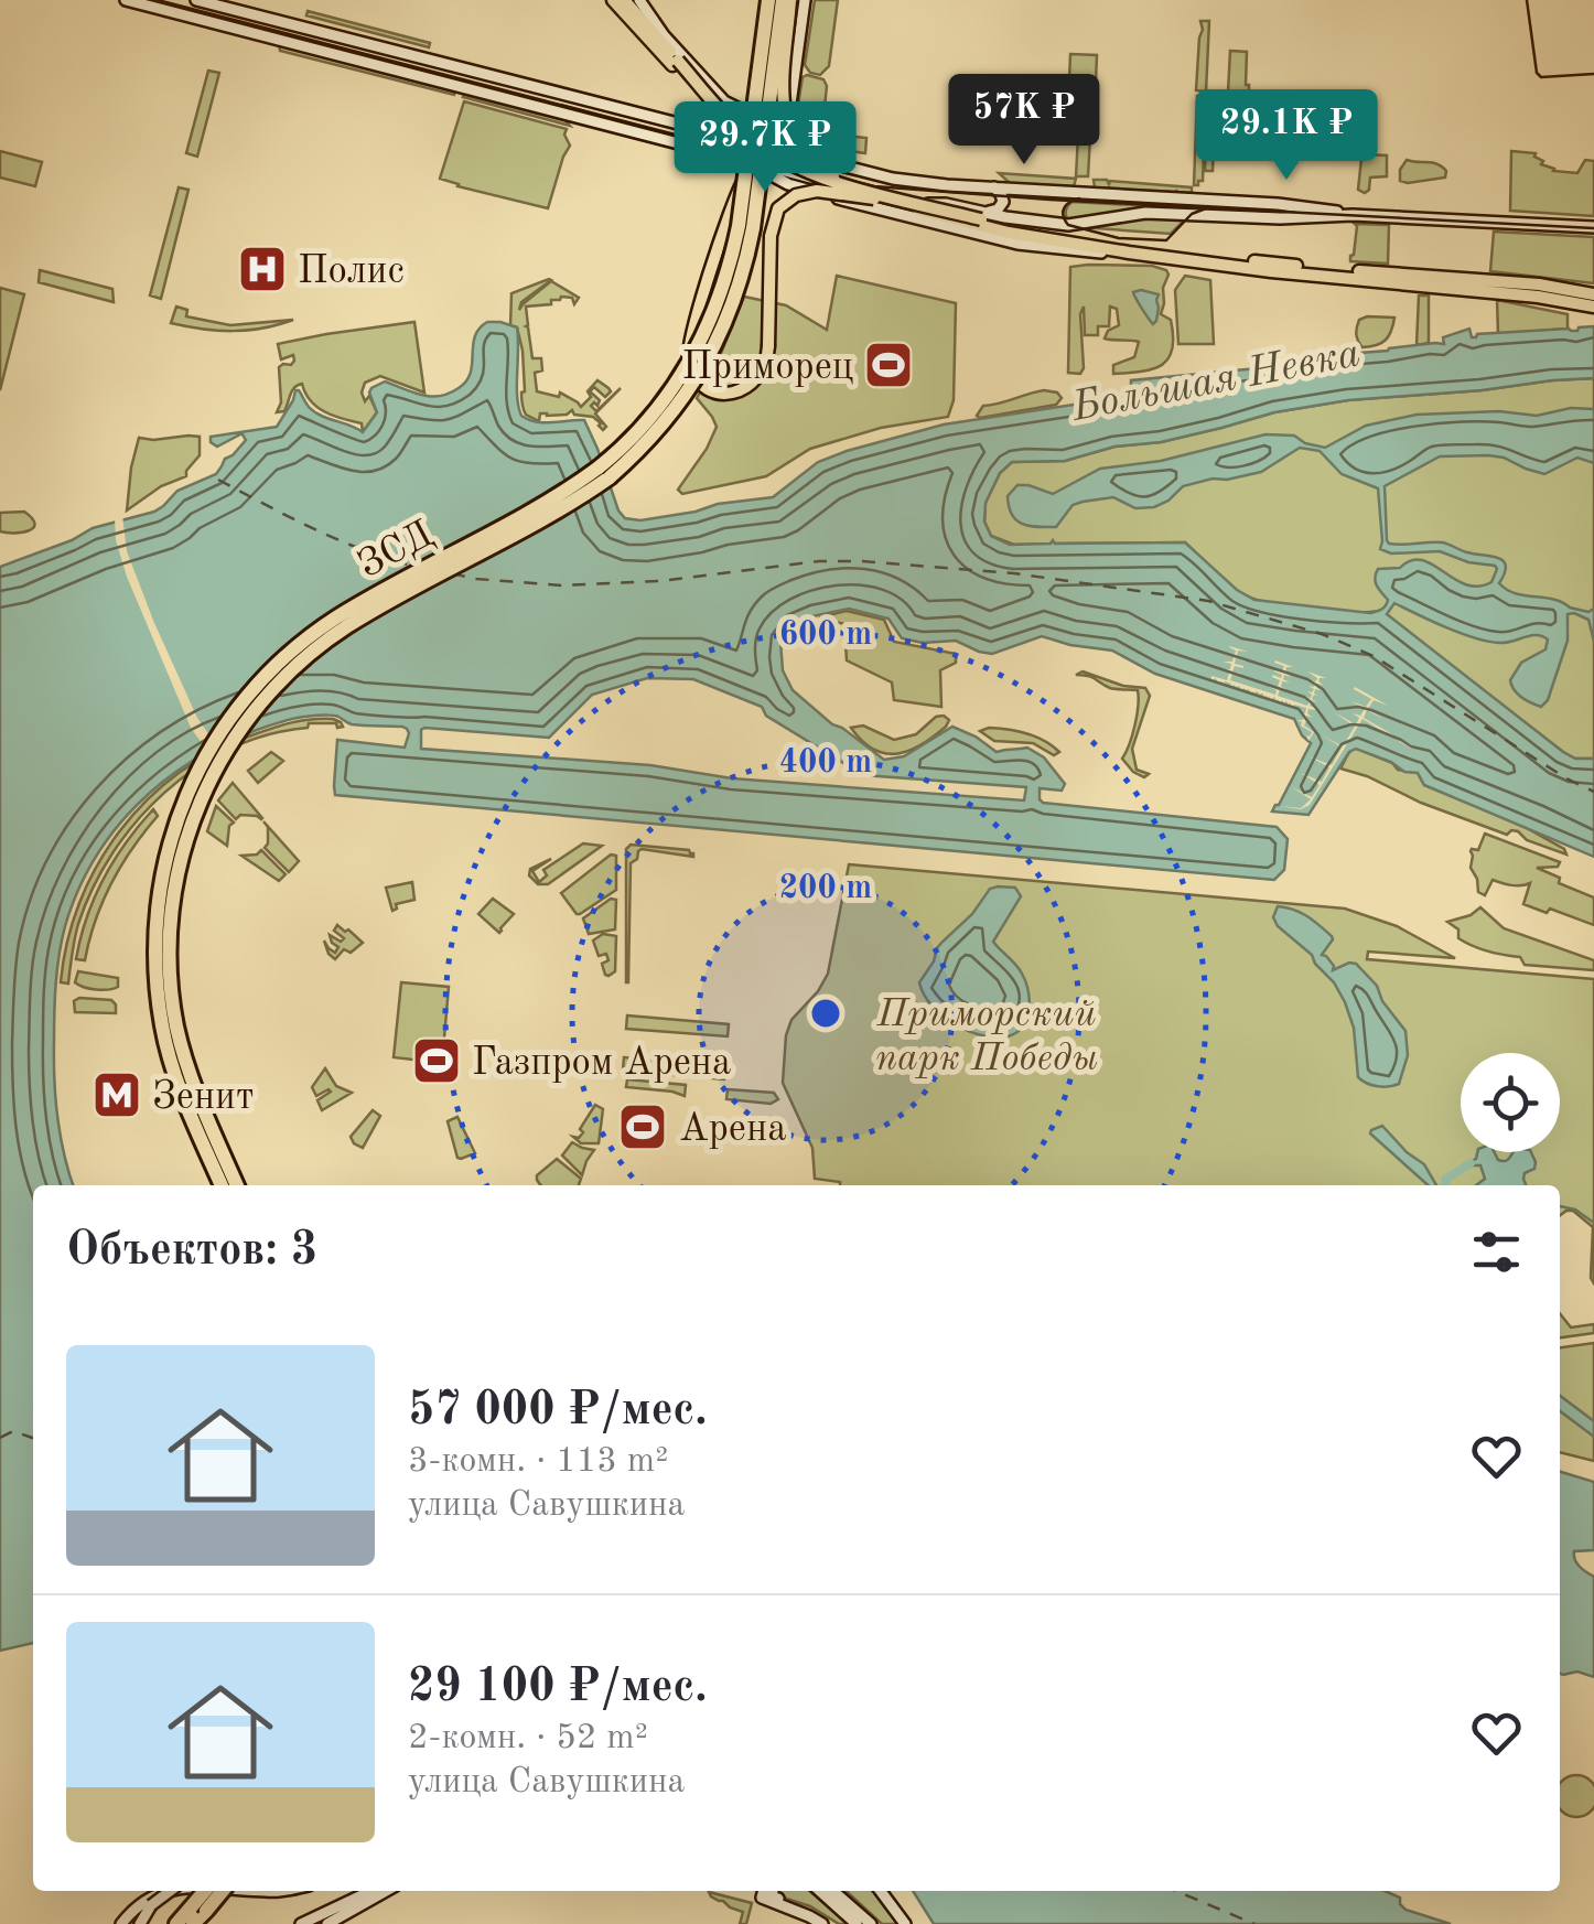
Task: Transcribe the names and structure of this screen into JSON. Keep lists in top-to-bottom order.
{
  "streets": {
    "highway": ["ЗСД"]
  },
  "water": ["Большая Невка"],
  "parks": ["Приморский парк Победы"],
  "places": {
    "hospital": ["Полис"],
    "sports": ["Приморец", "Газпром Арена", "Арена"],
    "metro station": ["Зенит"]
  },
  "page": {
    "price": ["57K ₽", "29.1K ₽", "29.7K ₽"],
    "heading": "Объектов: 3",
    "list": [
      {
        "name": "57 000 ₽/мес.",
        "note": "3-комн. · 113 m² · улица Савушкина"
      },
      {
        "name": "29 100 ₽/мес.",
        "note": "2-комн. · 52 m² · улица Савушкина"
      }
    ]
  },
  "rings": ["600 m", "400 m", "200 m"]
}
